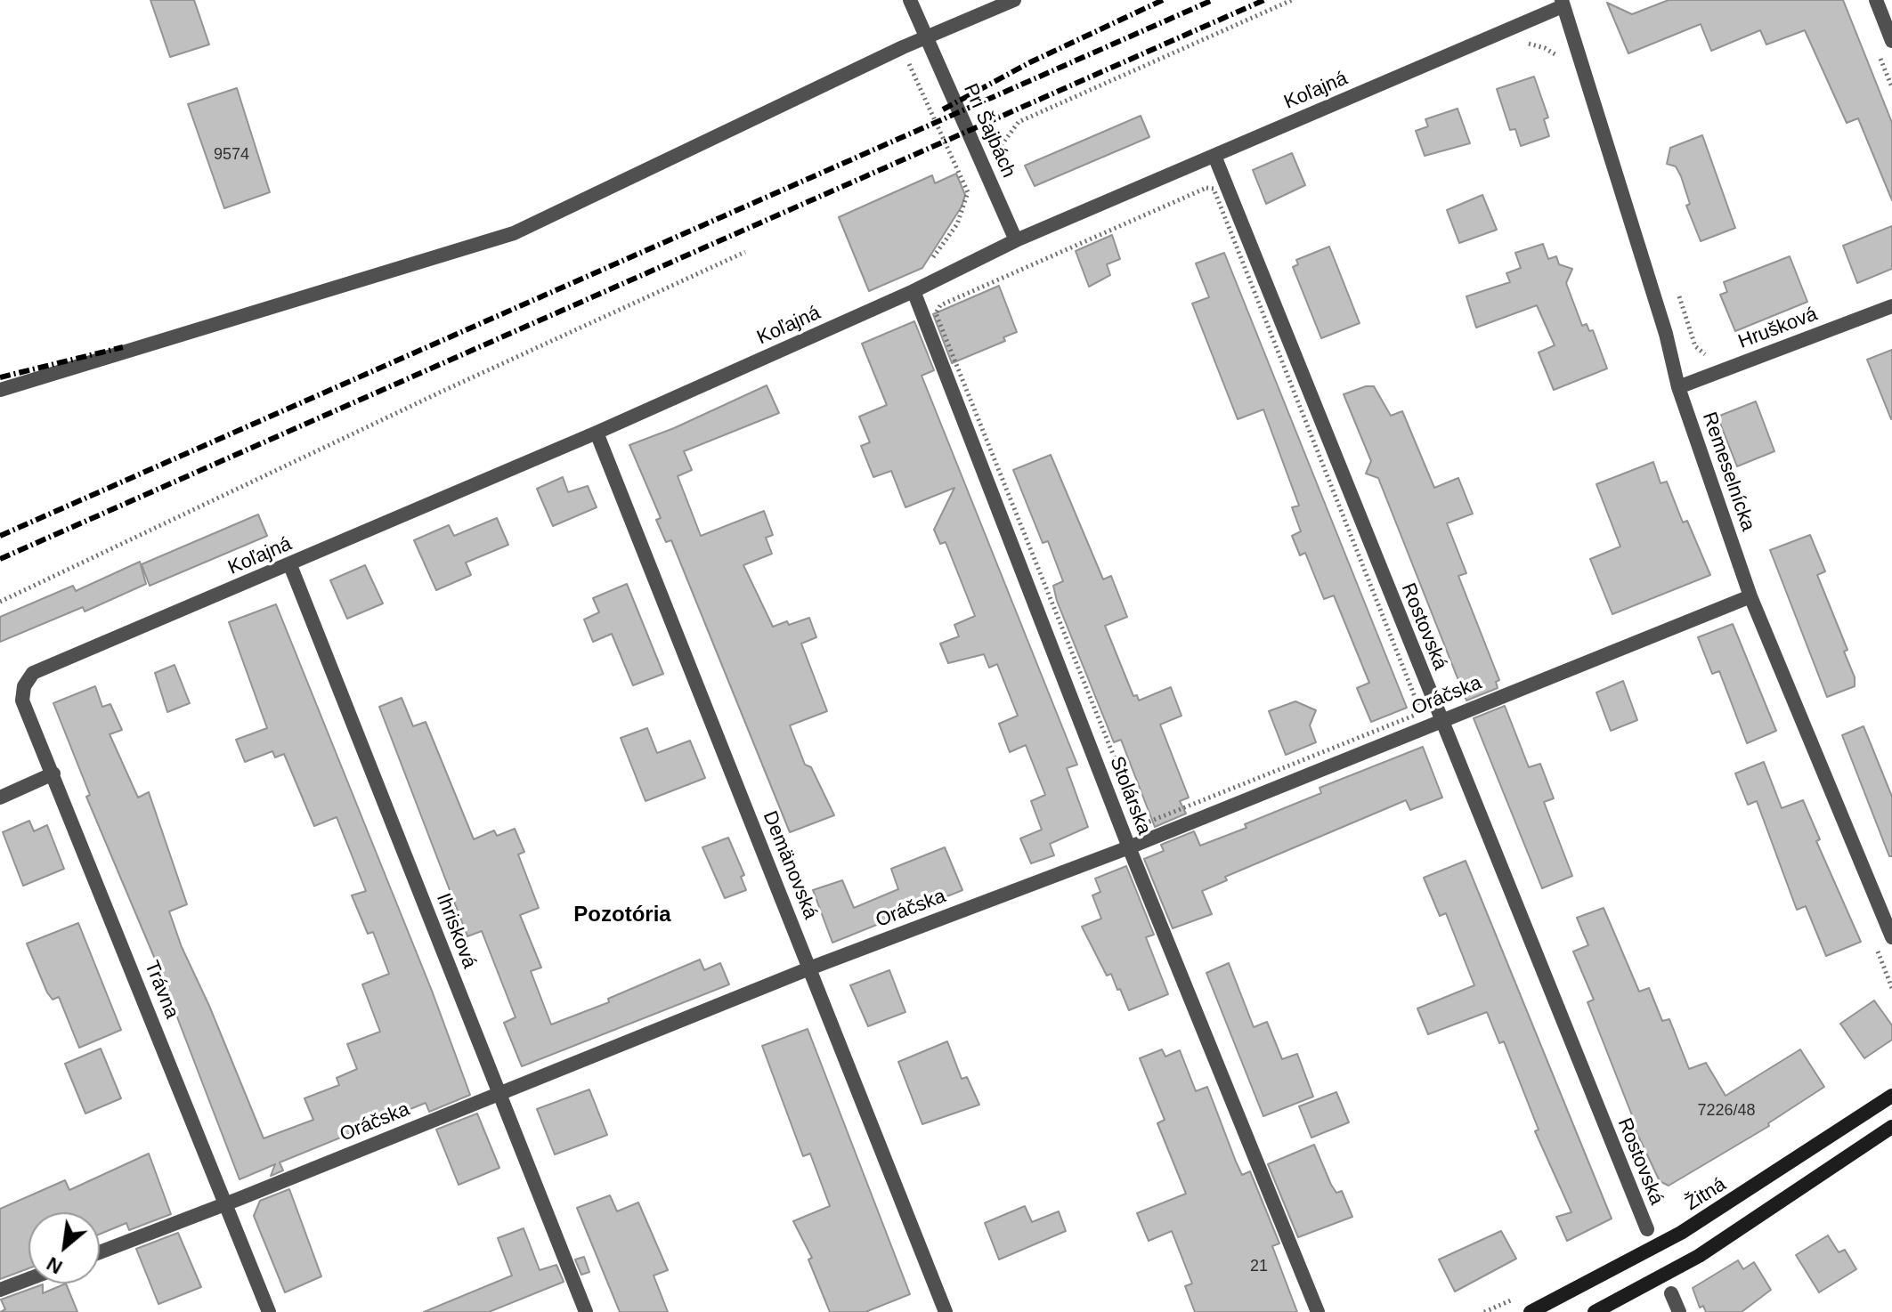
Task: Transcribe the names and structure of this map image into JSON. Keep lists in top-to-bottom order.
{
  "streets": {
    "main road": ["Žitná"],
    "street": [
      "Koľajná",
      "Pri Šajbách",
      "Hrušková",
      "Remeselnícka",
      "Rostovská",
      "Oráčska",
      "Stolárska",
      "Demänovská",
      "Ihrisková",
      "Trávna"
    ]
  },
  "crossings": [
    ["Koľajná", "Pri Šajbách"],
    ["Koľajná", "Remeselnícka"],
    ["Koľajná", "Rostovská"],
    ["Koľajná", "Stolárska"],
    ["Koľajná", "Demänovská"],
    ["Koľajná", "Ihrisková"],
    ["Koľajná", "Trávna"],
    ["Hrušková", "Remeselnícka"],
    ["Remeselnícka", "Oráčska"],
    ["Rostovská", "Oráčska"],
    ["Oráčska", "Stolárska"],
    ["Oráčska", "Demänovská"],
    ["Oráčska", "Ihrisková"],
    ["Oráčska", "Trávna"]
  ],
  "districts": ["Pozotória"],
  "house_numbers": ["9574", "7226/48", "21"],
  "north": "bottom left"
}
